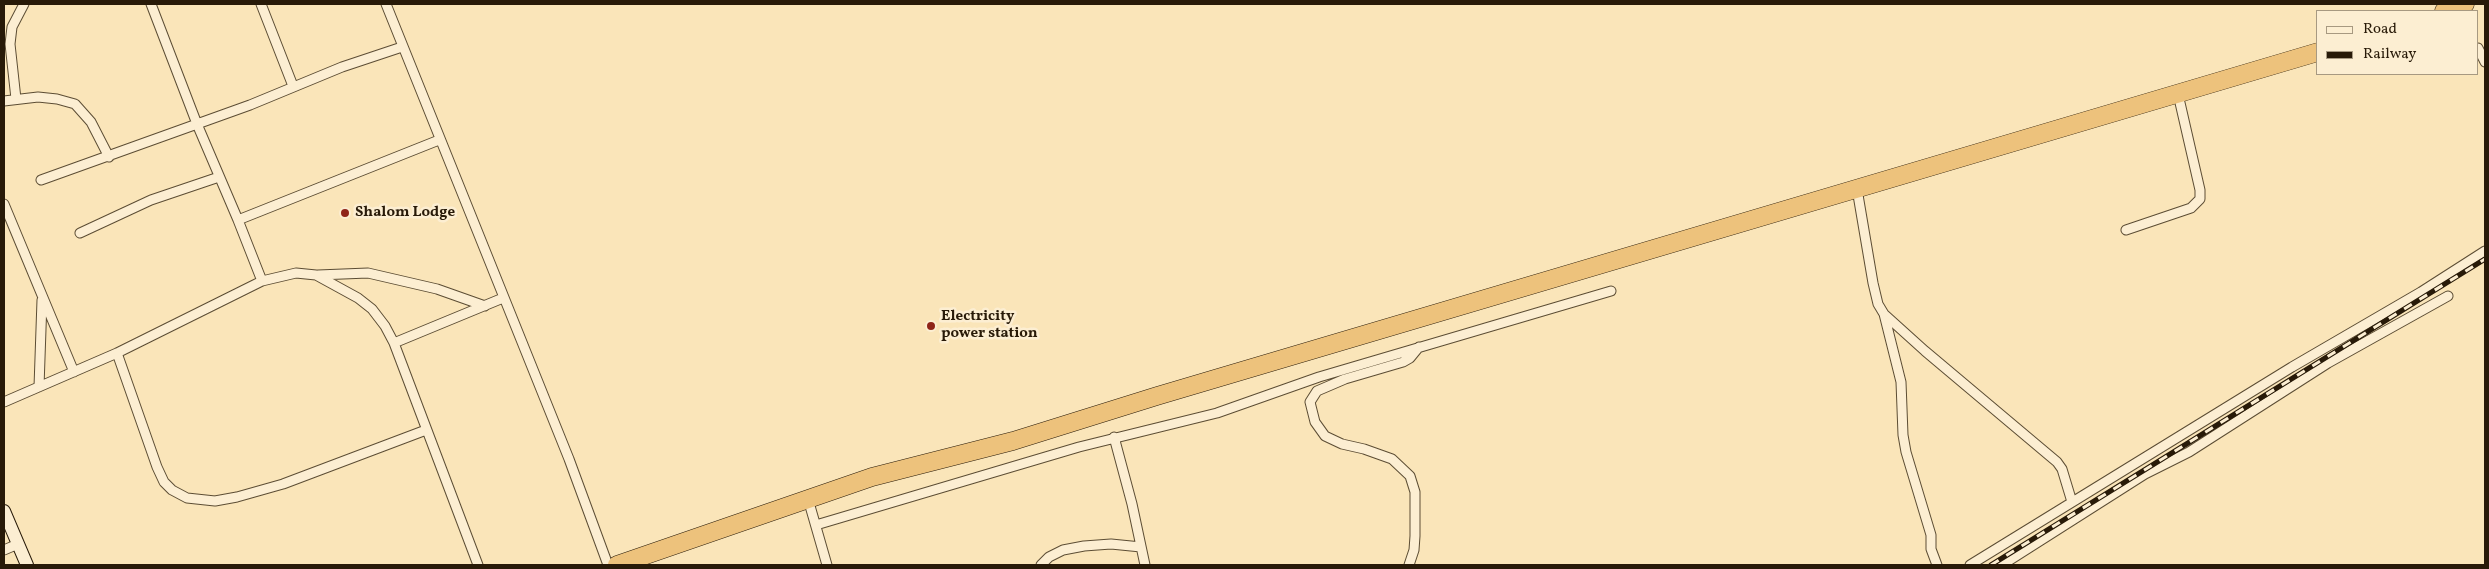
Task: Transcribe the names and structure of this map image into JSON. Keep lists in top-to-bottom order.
{
  "places": ["Shalom Lodge", "Electricity power station"],
  "legend": ["Road", "Railway"]
}
